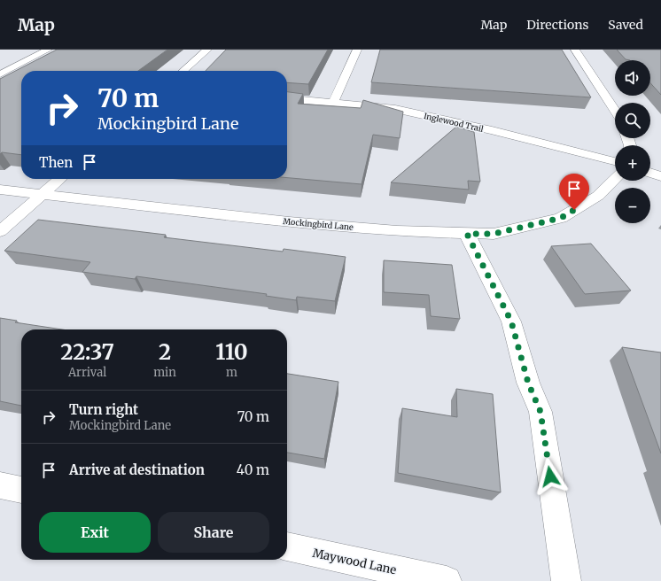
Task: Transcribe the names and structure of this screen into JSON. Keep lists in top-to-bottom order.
{
  "streets": {
    "street": ["Inglewood Trail", "Mockingbird Lane", "Maywood Lane"]
  },
  "page": {
    "header": "Map",
    "nav": ["Map", "Directions", "Saved"],
    "map_buttons": ["+", "−"],
    "turn": ["70 m", "Mockingbird Lane"],
    "then": "Then",
    "eta": [
      "22:37",
      "Arrival",
      "2",
      "min",
      "110",
      "m"
    ],
    "list": [
      {
        "name": "Turn right",
        "note": "Mockingbird Lane",
        "value": "70 m"
      },
      {
        "name": "Arrive at destination",
        "value": "40 m"
      }
    ],
    "buttons": ["Exit", "Share"]
  }
}
